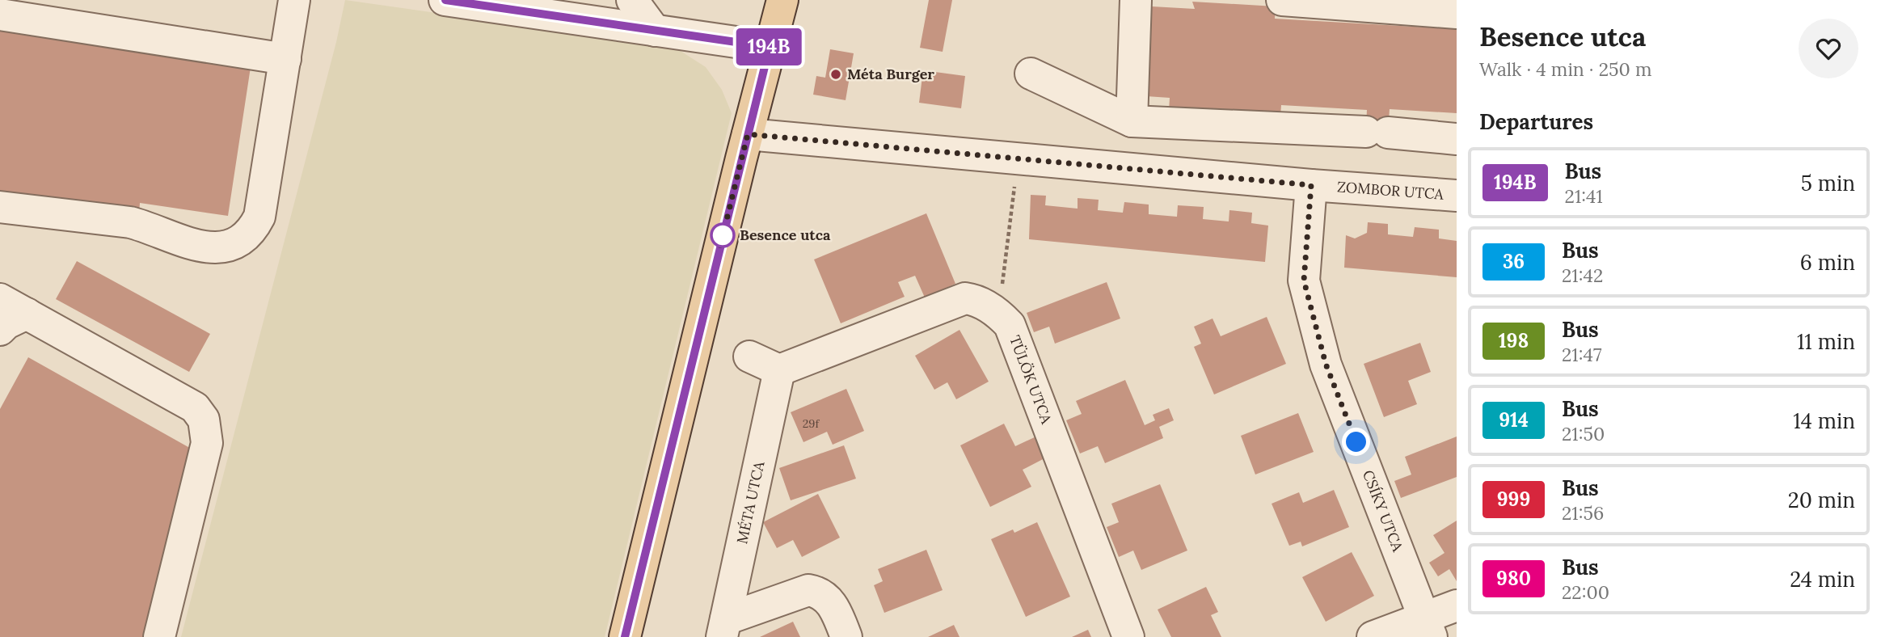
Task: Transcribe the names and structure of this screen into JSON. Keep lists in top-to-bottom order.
{
  "streets": {
    "street": [
      "ZOMBOR UTCA",
      "TÜLÖK UTCA",
      "MÉTA UTCA",
      "CSÍKY UTCA"
    ]
  },
  "crossings": [
    ["ZOMBOR UTCA", "CSÍKY UTCA"],
    ["TÜLÖK UTCA", "MÉTA UTCA"]
  ],
  "places": ["Méta Burger", "Besence utca"],
  "lines": ["bus line 194B"],
  "house_numbers": ["29f"],
  "page": {
    "on_map": "194B",
    "heading": [
      ["Besence utca", "Walk · 4 min · 250 m"],
      "Departures"
    ],
    "list": [
      {
        "mark": "194B",
        "name": "Bus",
        "note": "21:41",
        "value": "5 min"
      },
      {
        "mark": "36",
        "name": "Bus",
        "note": "21:42",
        "value": "6 min"
      },
      {
        "mark": "198",
        "name": "Bus",
        "note": "21:47",
        "value": "11 min"
      },
      {
        "mark": "914",
        "name": "Bus",
        "note": "21:50",
        "value": "14 min"
      },
      {
        "mark": "999",
        "name": "Bus",
        "note": "21:56",
        "value": "20 min"
      },
      {
        "mark": "980",
        "name": "Bus",
        "note": "22:00",
        "value": "24 min"
      }
    ]
  }
}
